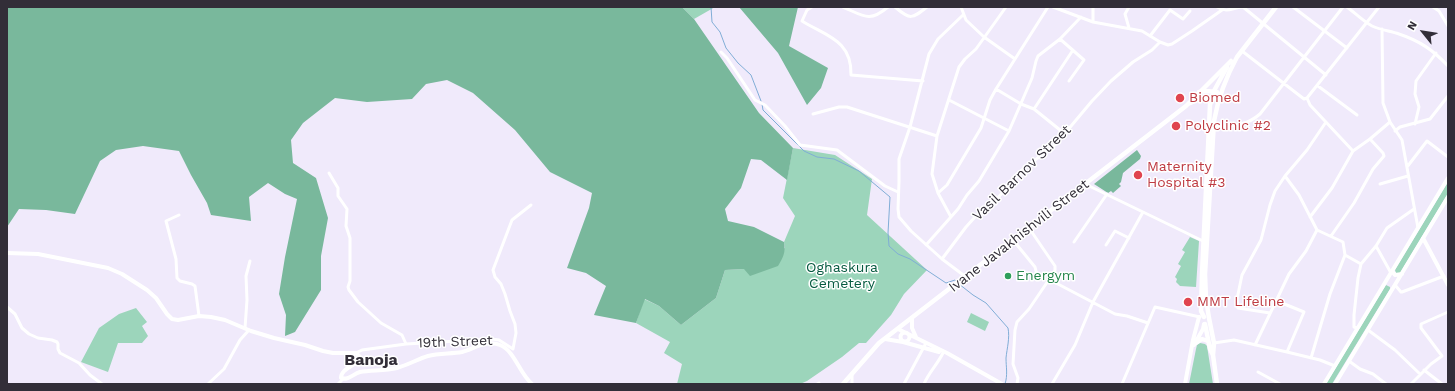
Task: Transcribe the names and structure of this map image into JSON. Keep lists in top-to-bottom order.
{
  "streets": {
    "main road": ["Ivane Javakhishvili Street"],
    "street": ["Vasil Barnov Street", "19th Street"]
  },
  "districts": ["Banoja"],
  "parks": ["Oghaskura Cemetery"],
  "places": [
    "Biomed",
    "Polyclinic #2",
    "Maternity Hospital #3",
    "Energym",
    "MMT Lifeline"
  ],
  "north": "top left"
}
